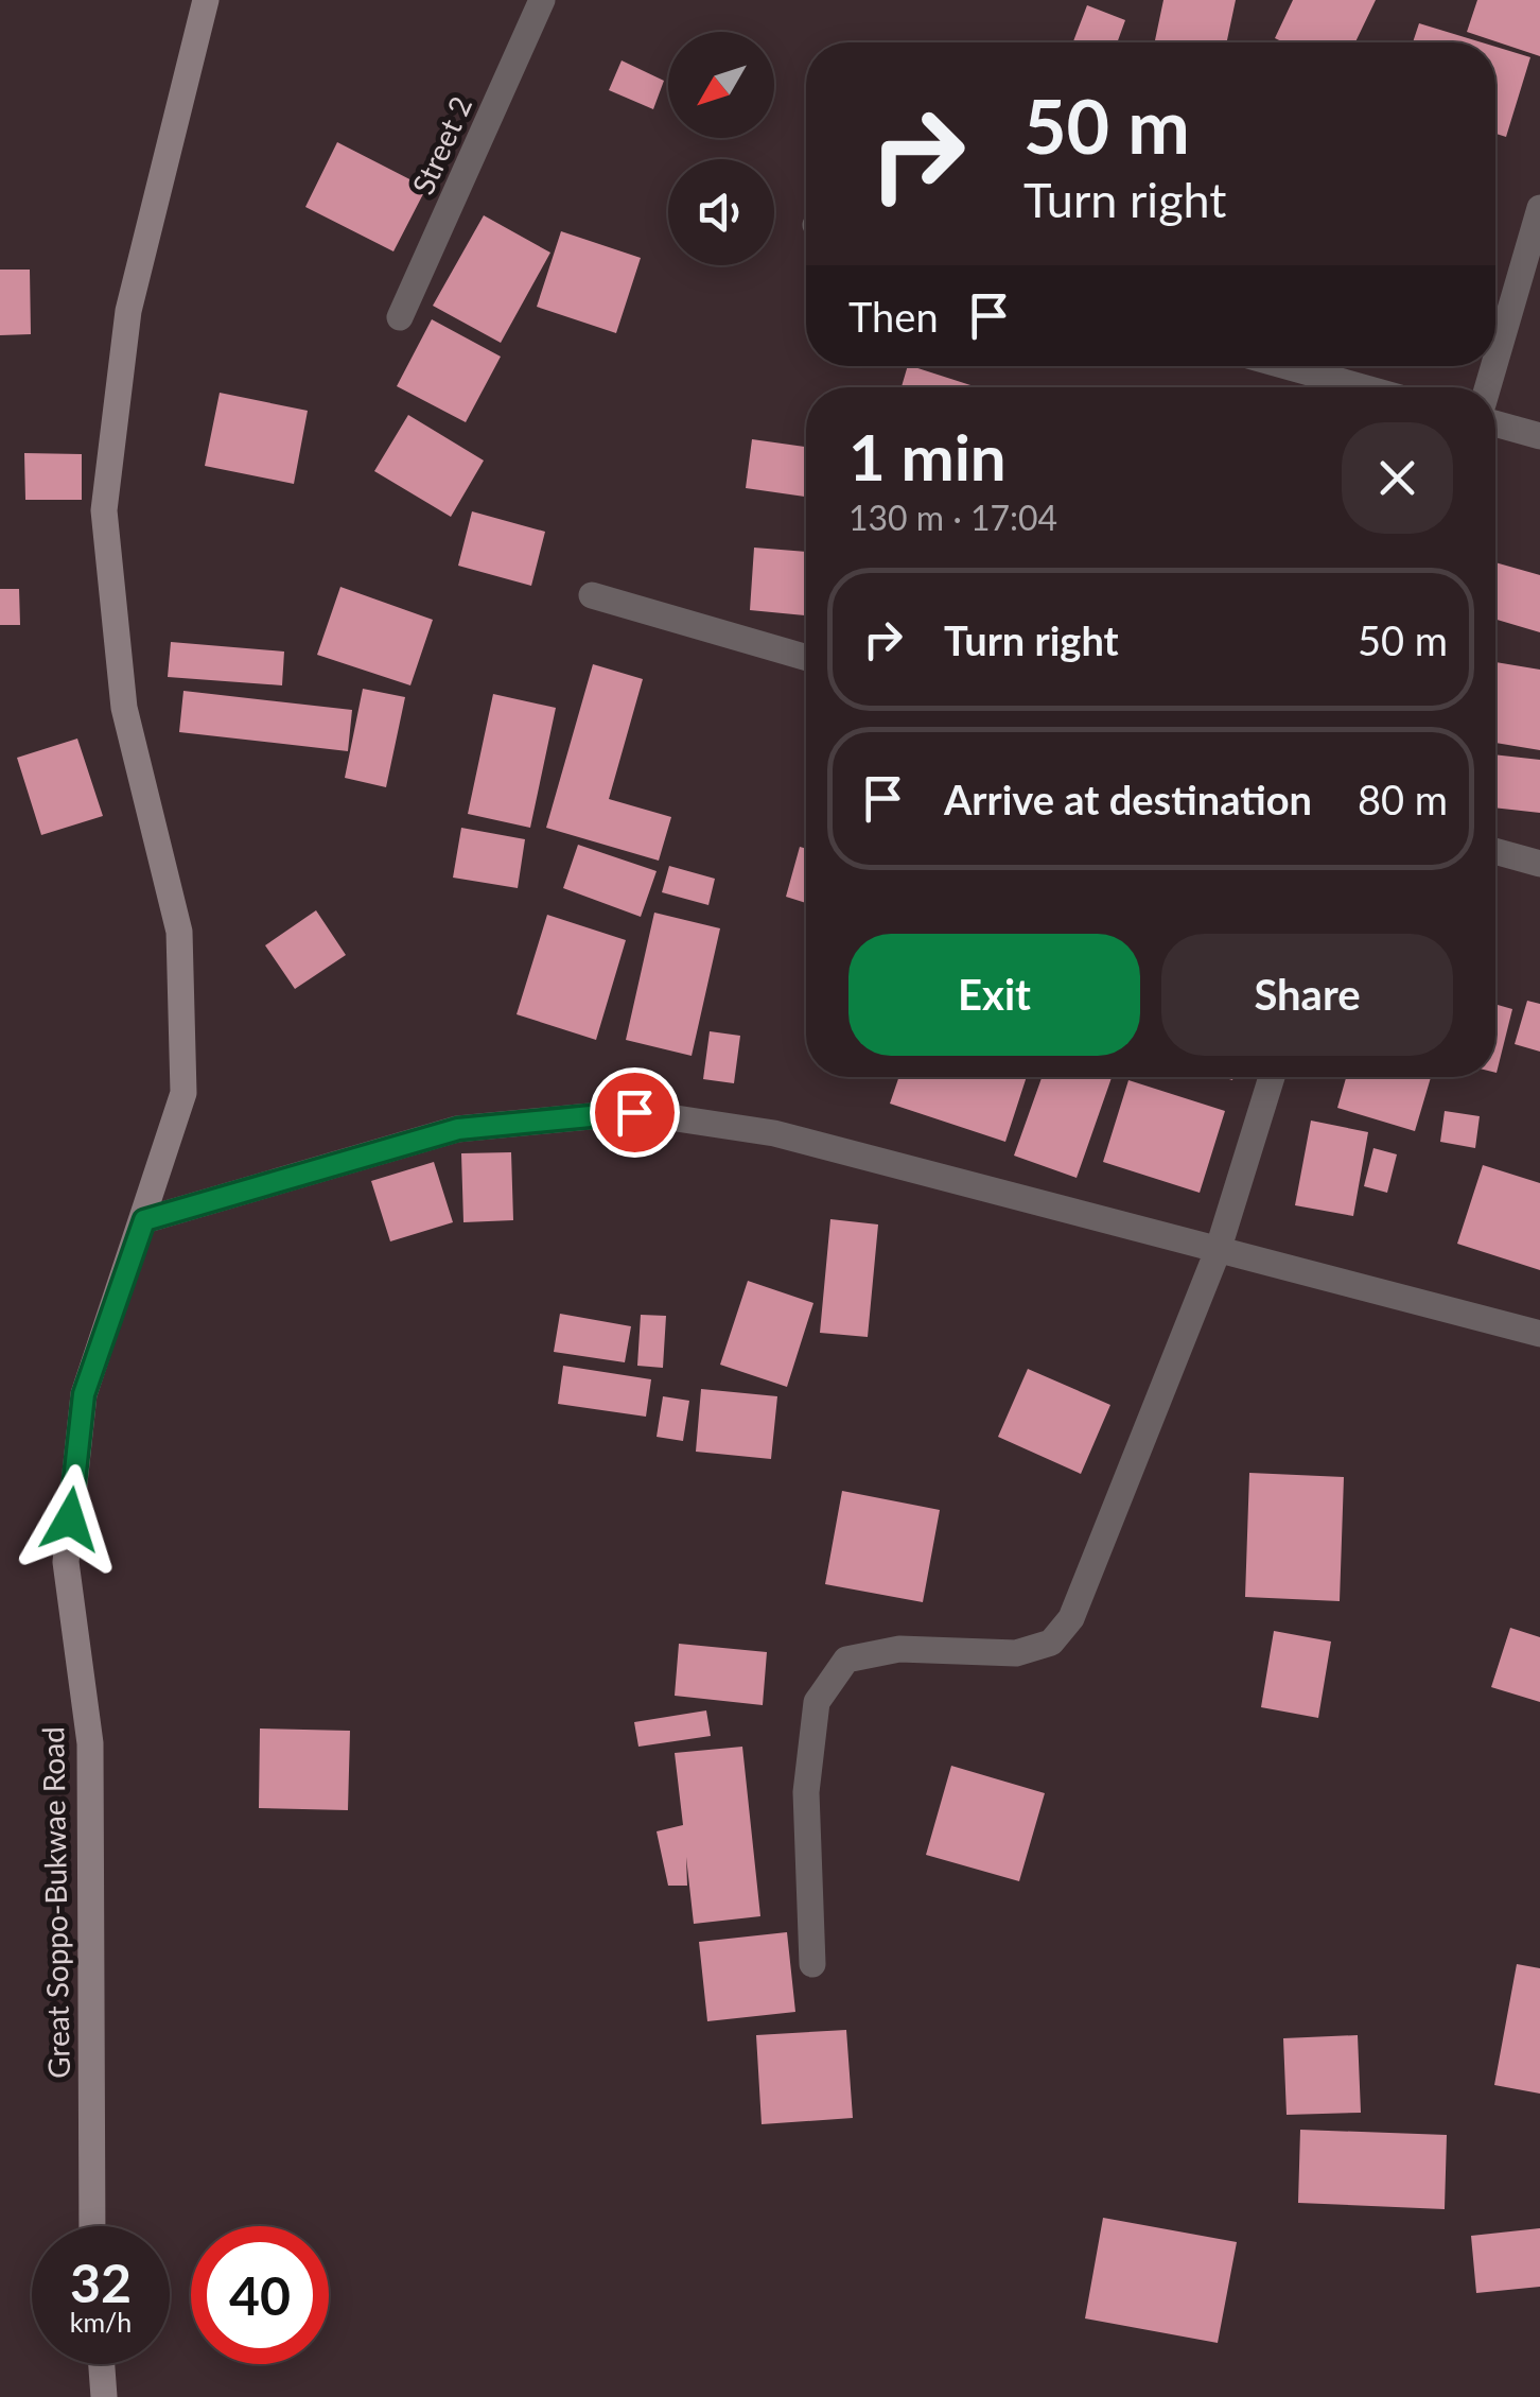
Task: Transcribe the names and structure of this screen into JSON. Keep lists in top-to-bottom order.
{
  "streets": {
    "street": ["Street 2", "Great Soppo-Bukwae Road"]
  },
  "north": "bottom left",
  "page": {
    "turn": ["50 m", "Turn right"],
    "then": "Then",
    "heading": ["1 min", "130 m · 17:04"],
    "list": [
      {
        "name": "Turn right",
        "value": "50 m"
      },
      {
        "name": "Arrive at destination",
        "value": "80 m"
      }
    ],
    "buttons": ["Exit", "Share"],
    "speed": "32 km/h",
    "limit": "40"
  }
}
